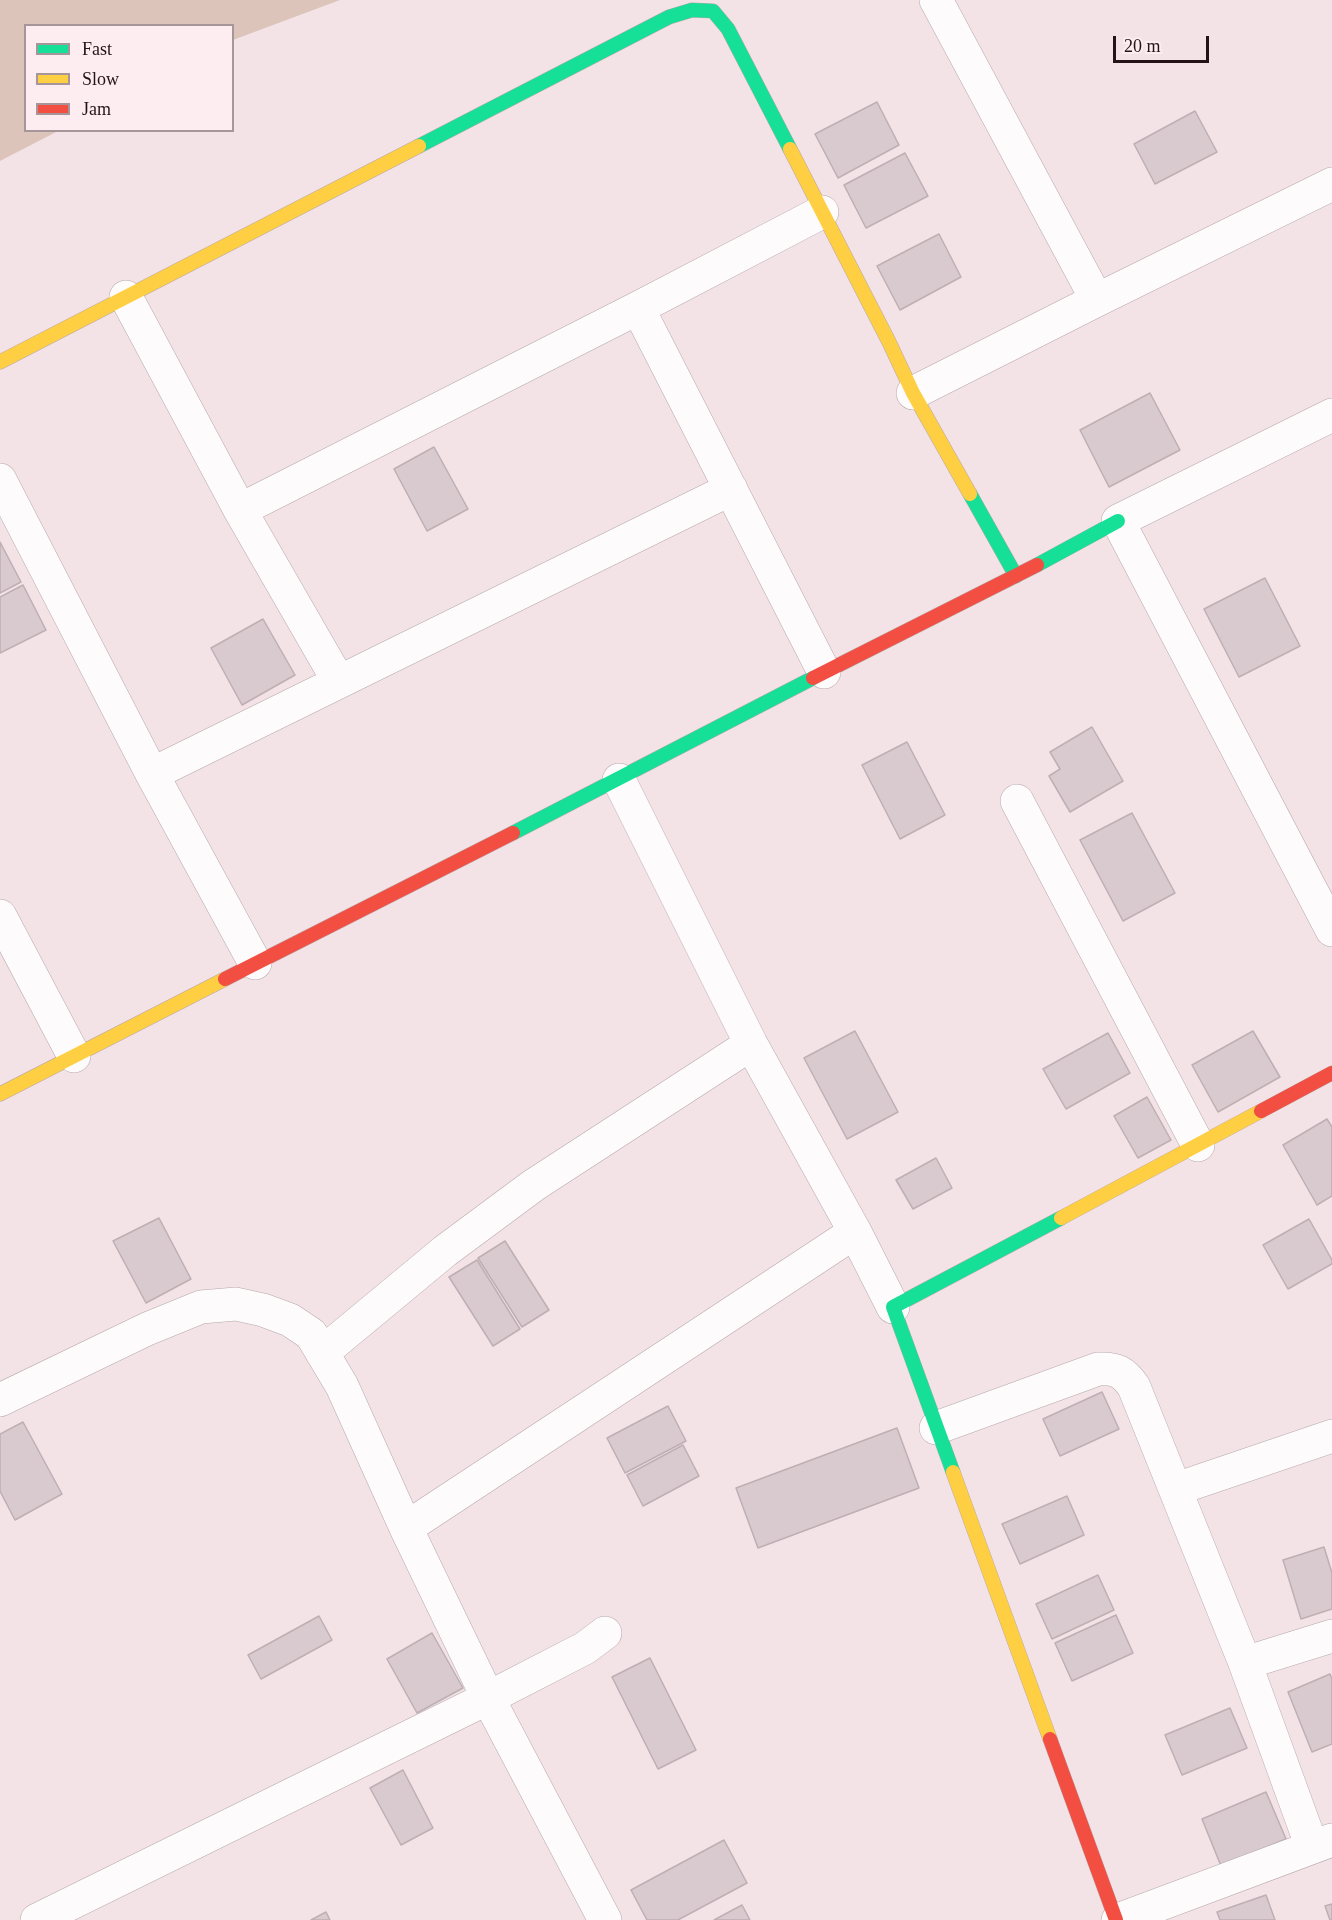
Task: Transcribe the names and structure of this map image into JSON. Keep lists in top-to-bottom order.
{
  "legend": ["Fast", "Slow", "Jam"],
  "scale_bar": "20 m"
}
